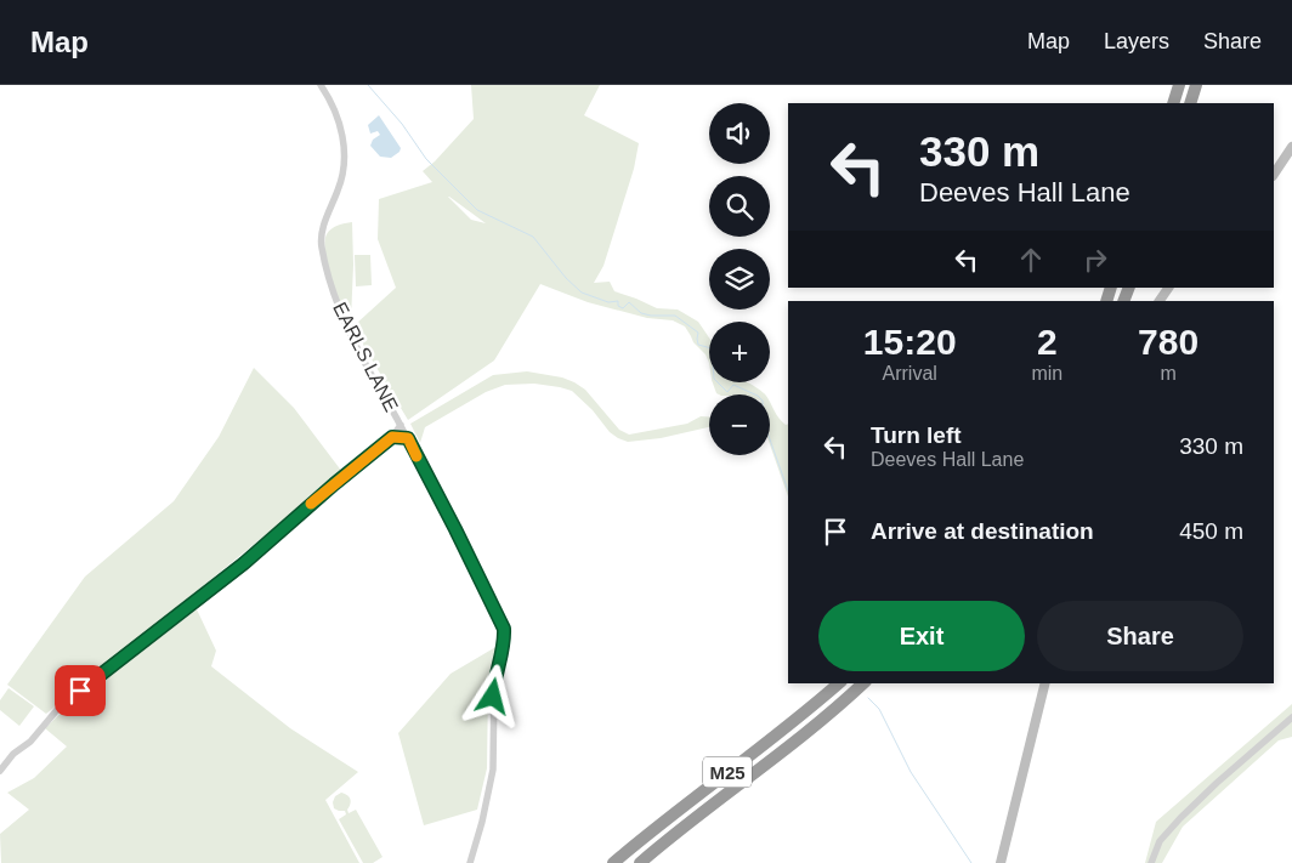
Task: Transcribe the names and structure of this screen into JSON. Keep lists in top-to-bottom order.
{
  "streets": {
    "highway": ["M25"],
    "street": ["EARLS LANE"]
  },
  "page": {
    "header": "Map",
    "nav": ["Map", "Layers", "Share"],
    "map_buttons": ["+", "−"],
    "turn": ["330 m", "Deeves Hall Lane"],
    "eta": [
      "15:20",
      "Arrival",
      "2",
      "min",
      "780",
      "m"
    ],
    "list": [
      {
        "name": "Turn left",
        "note": "Deeves Hall Lane",
        "value": "330 m"
      },
      {
        "name": "Arrive at destination",
        "value": "450 m"
      }
    ],
    "buttons": ["Exit", "Share"]
  }
}
